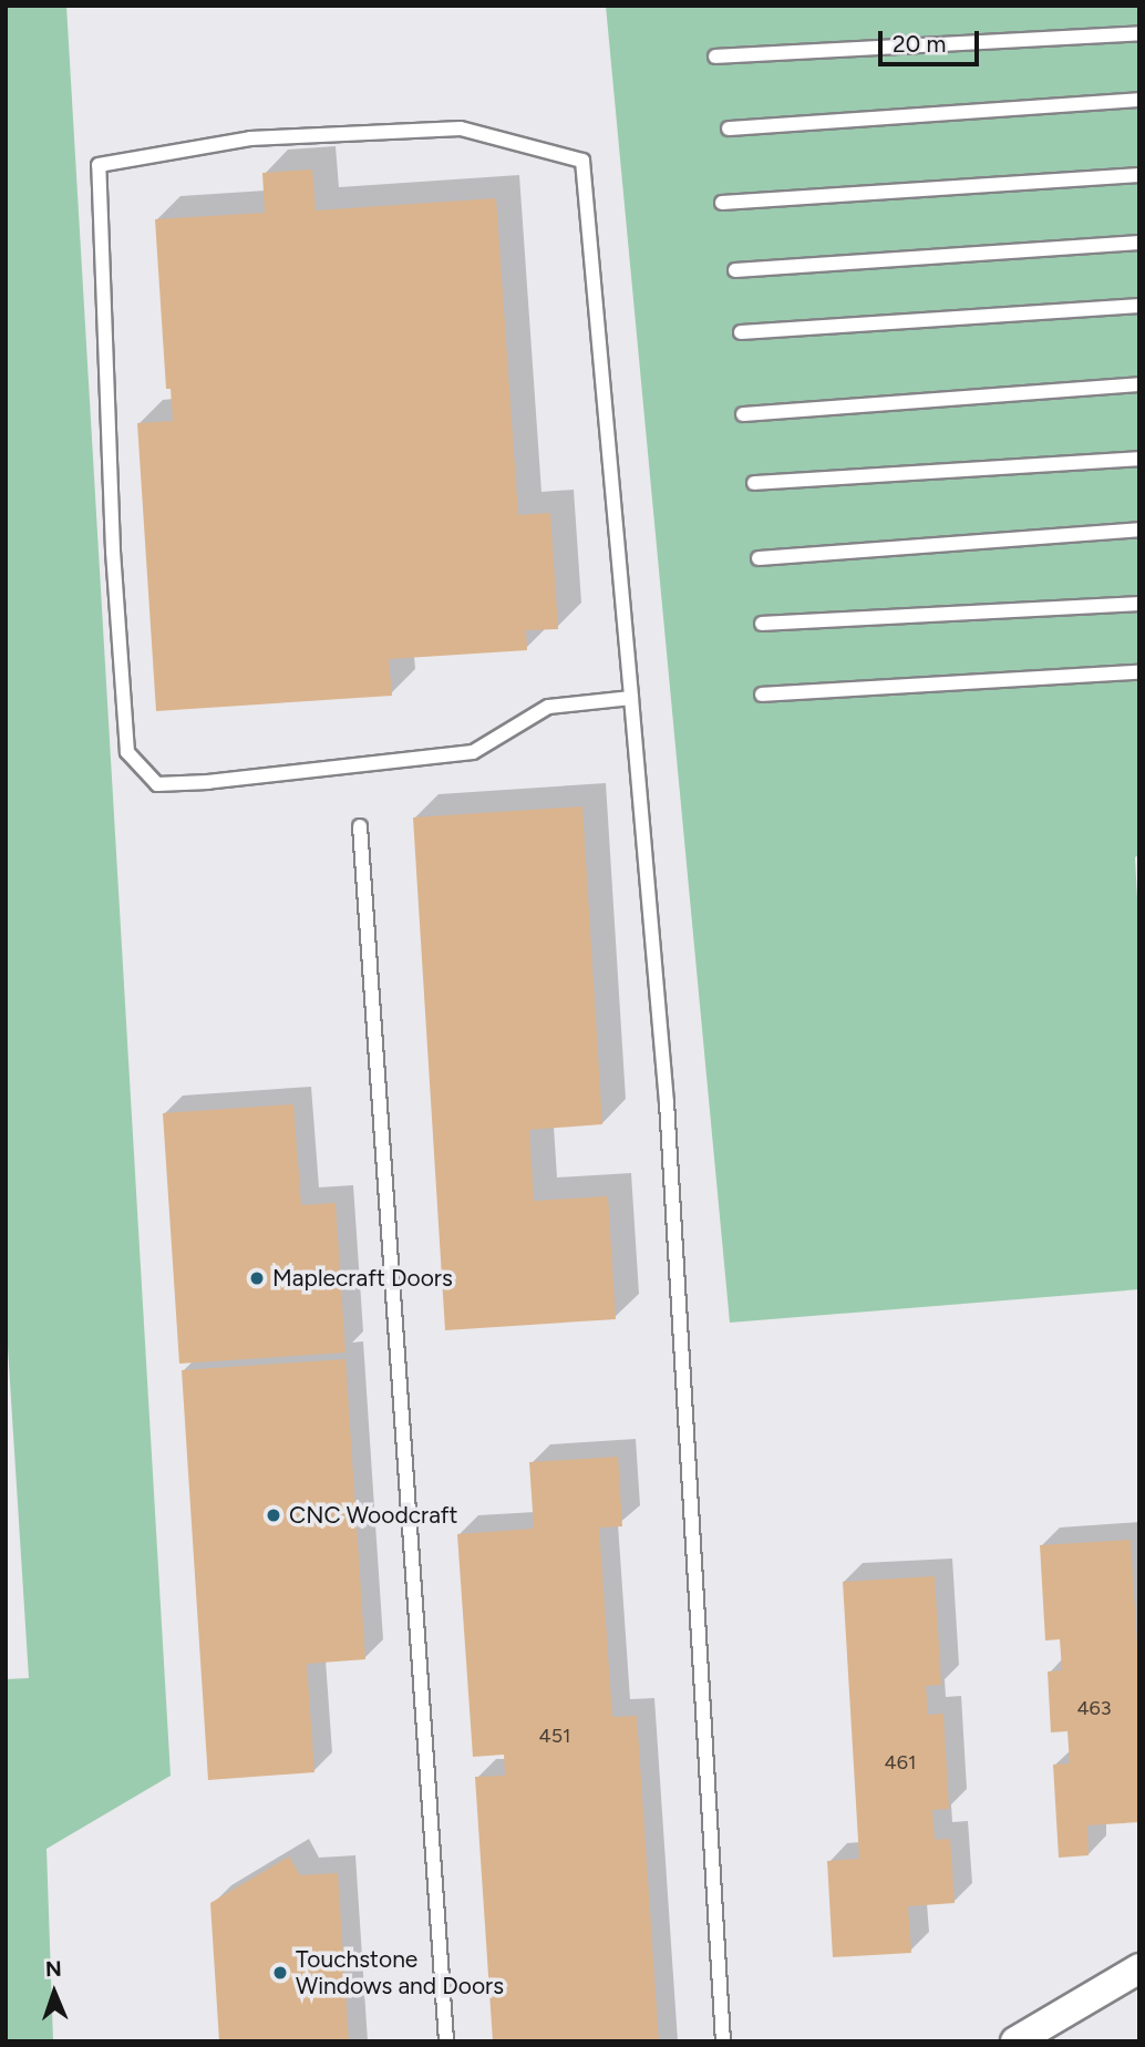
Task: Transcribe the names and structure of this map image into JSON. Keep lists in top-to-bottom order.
{
  "places": ["Maplecraft Doors", "CNC Woodcraft", "Touchstone Windows and Doors"],
  "house_numbers": ["463", "451", "461"],
  "scale_bar": "20 m",
  "north": "top"
}
